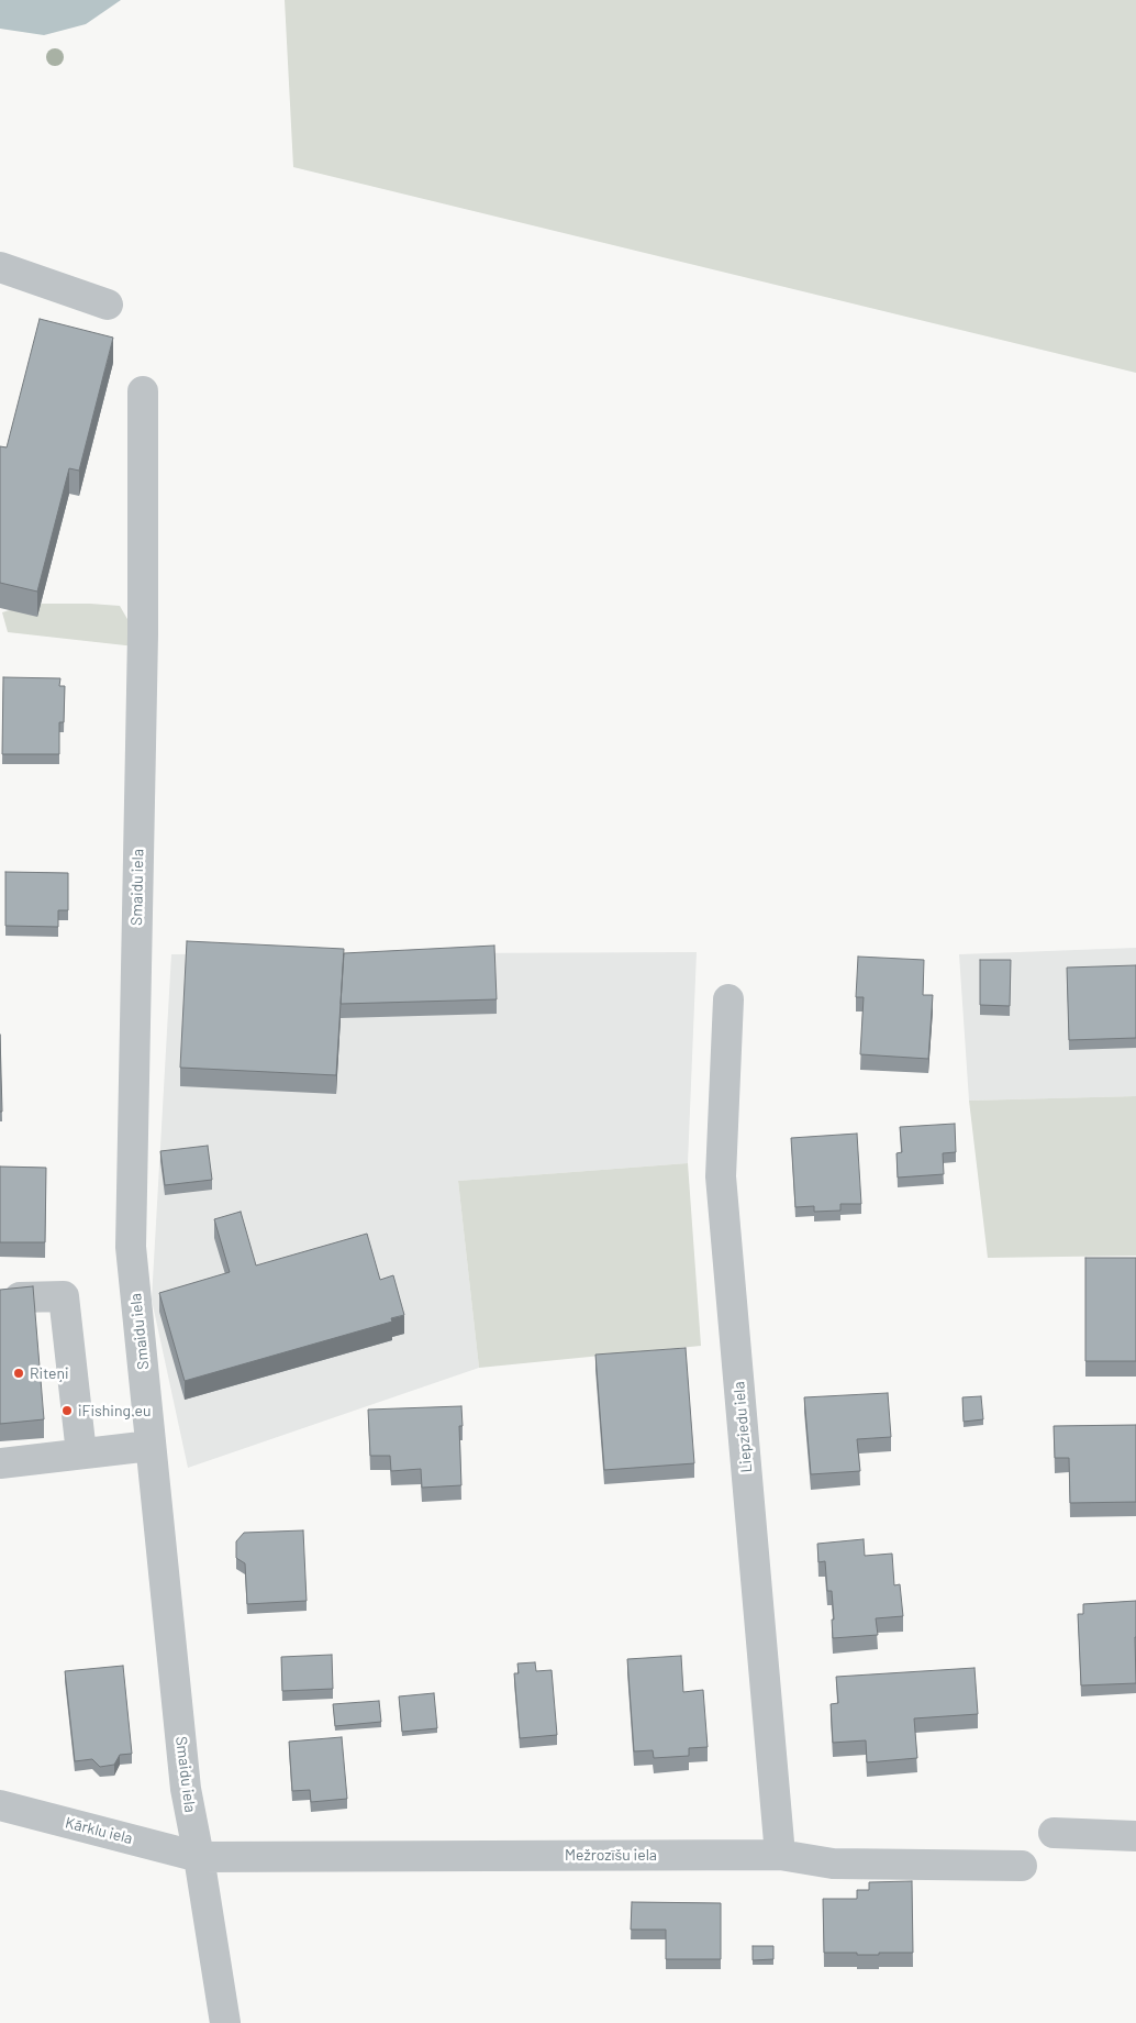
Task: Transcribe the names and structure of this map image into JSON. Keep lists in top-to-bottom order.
{
  "streets": {
    "street": [
      "Smaidu iela",
      "Liepziedu iela",
      "Kārklu iela",
      "Mežrozīšu iela"
    ]
  },
  "crossings": [
    ["Smaidu iela", "Kārklu iela"],
    ["Smaidu iela", "Mežrozīšu iela"],
    ["Liepziedu iela", "Mežrozīšu iela"],
    ["Kārklu iela", "Mežrozīšu iela"]
  ],
  "places": ["Riteņi", "iFishing.eu"]
}
